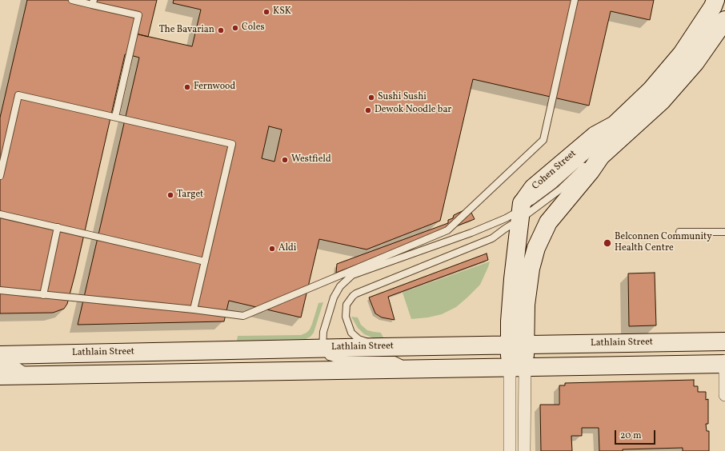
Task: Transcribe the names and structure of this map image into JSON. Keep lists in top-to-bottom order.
{
  "streets": {
    "street": ["Cohen Street", "Lathlain Street"]
  },
  "crossings": [
    ["Cohen Street", "Lathlain Street"]
  ],
  "places": [
    "KSK",
    "Coles",
    "The Bavarian",
    "Fernwood",
    "Sushi Sushi",
    "Dewok Noodle bar",
    "Westfield",
    "Target",
    "Belconnen Community Health Centre",
    "Aldi"
  ],
  "scale_bar": "20 m"
}
